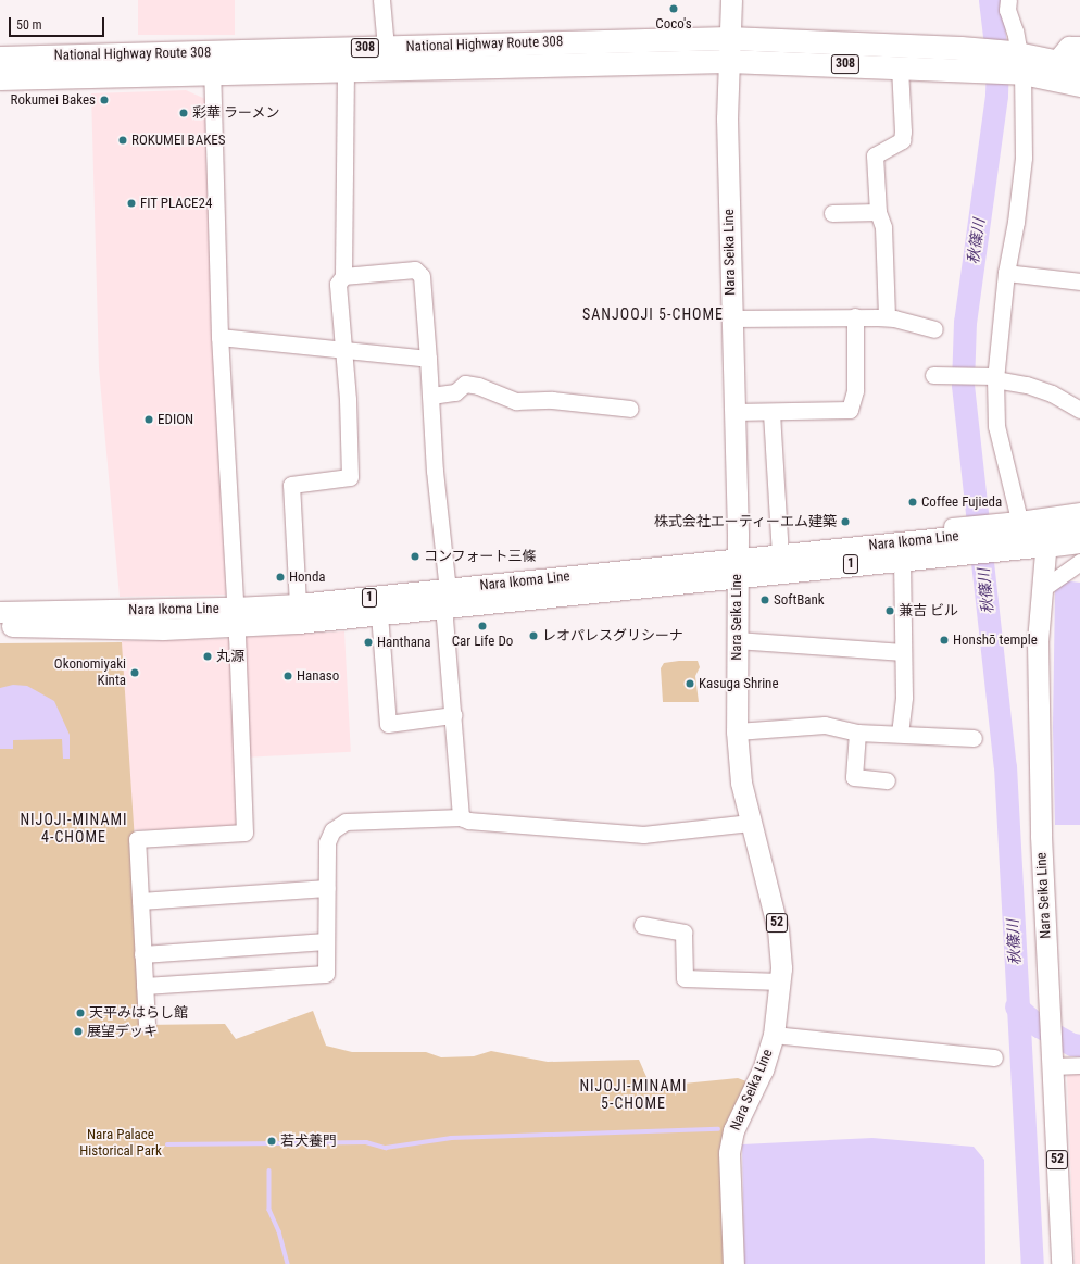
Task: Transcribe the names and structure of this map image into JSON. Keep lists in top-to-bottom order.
{
  "streets": {
    "highway": ["National Highway Route 308", "308"],
    "main road": [
      "Nara Seika Line",
      "Nara Ikoma Line",
      "1",
      "52"
    ]
  },
  "crossings": [
    ["National Highway Route 308", "308"],
    ["National Highway Route 308", "Nara Seika Line"],
    ["Nara Seika Line", "Nara Ikoma Line"]
  ],
  "districts": ["SANJOOJI 5-CHOME", "NIJOJI-MINAMI 4-CHOME", "NIJOJI-MINAMI 5-CHOME"],
  "water": ["秋篠川"],
  "parks": ["Nara Palace Historical Park"],
  "places": [
    "Coco's",
    "Rokumei Bakes",
    "彩華 ラーメン",
    "ROKUMEI BAKES",
    "FIT PLACE24",
    "EDION",
    "Coffee Fujieda",
    "株式会社エーティーエム建築",
    "コンフォート三條",
    "Honda",
    "SoftBank",
    "兼吉 ビル",
    "Car Life Do",
    "レオパレスグリシーナ",
    "Honshō temple",
    "Hanthana",
    "丸源",
    "Okonomiyaki Kinta",
    "Hanaso",
    "Kasuga Shrine",
    "天平みはらし館",
    "展望デッキ",
    "若犬養門"
  ],
  "scale_bar": "50 m"
}
